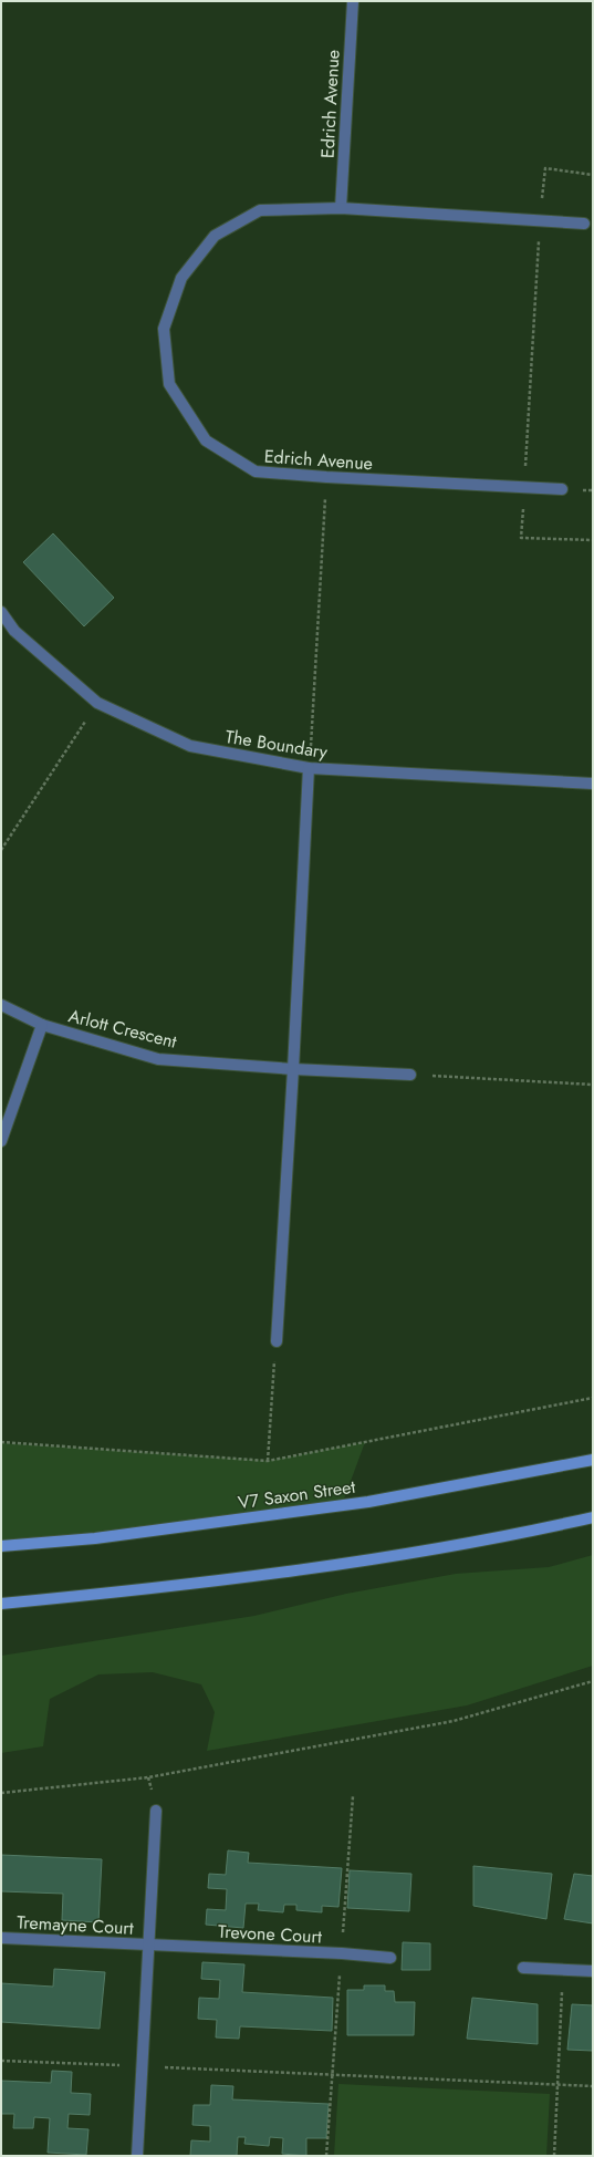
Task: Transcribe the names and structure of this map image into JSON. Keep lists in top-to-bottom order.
{
  "streets": {
    "street": [
      "Edrich Avenue",
      "The Boundary",
      "Arlott Crescent",
      "V7 Saxon Street",
      "Tremayne Court",
      "Trevone Court"
    ]
  },
  "crossings": [
    ["Tremayne Court", "Trevone Court"]
  ]
}
